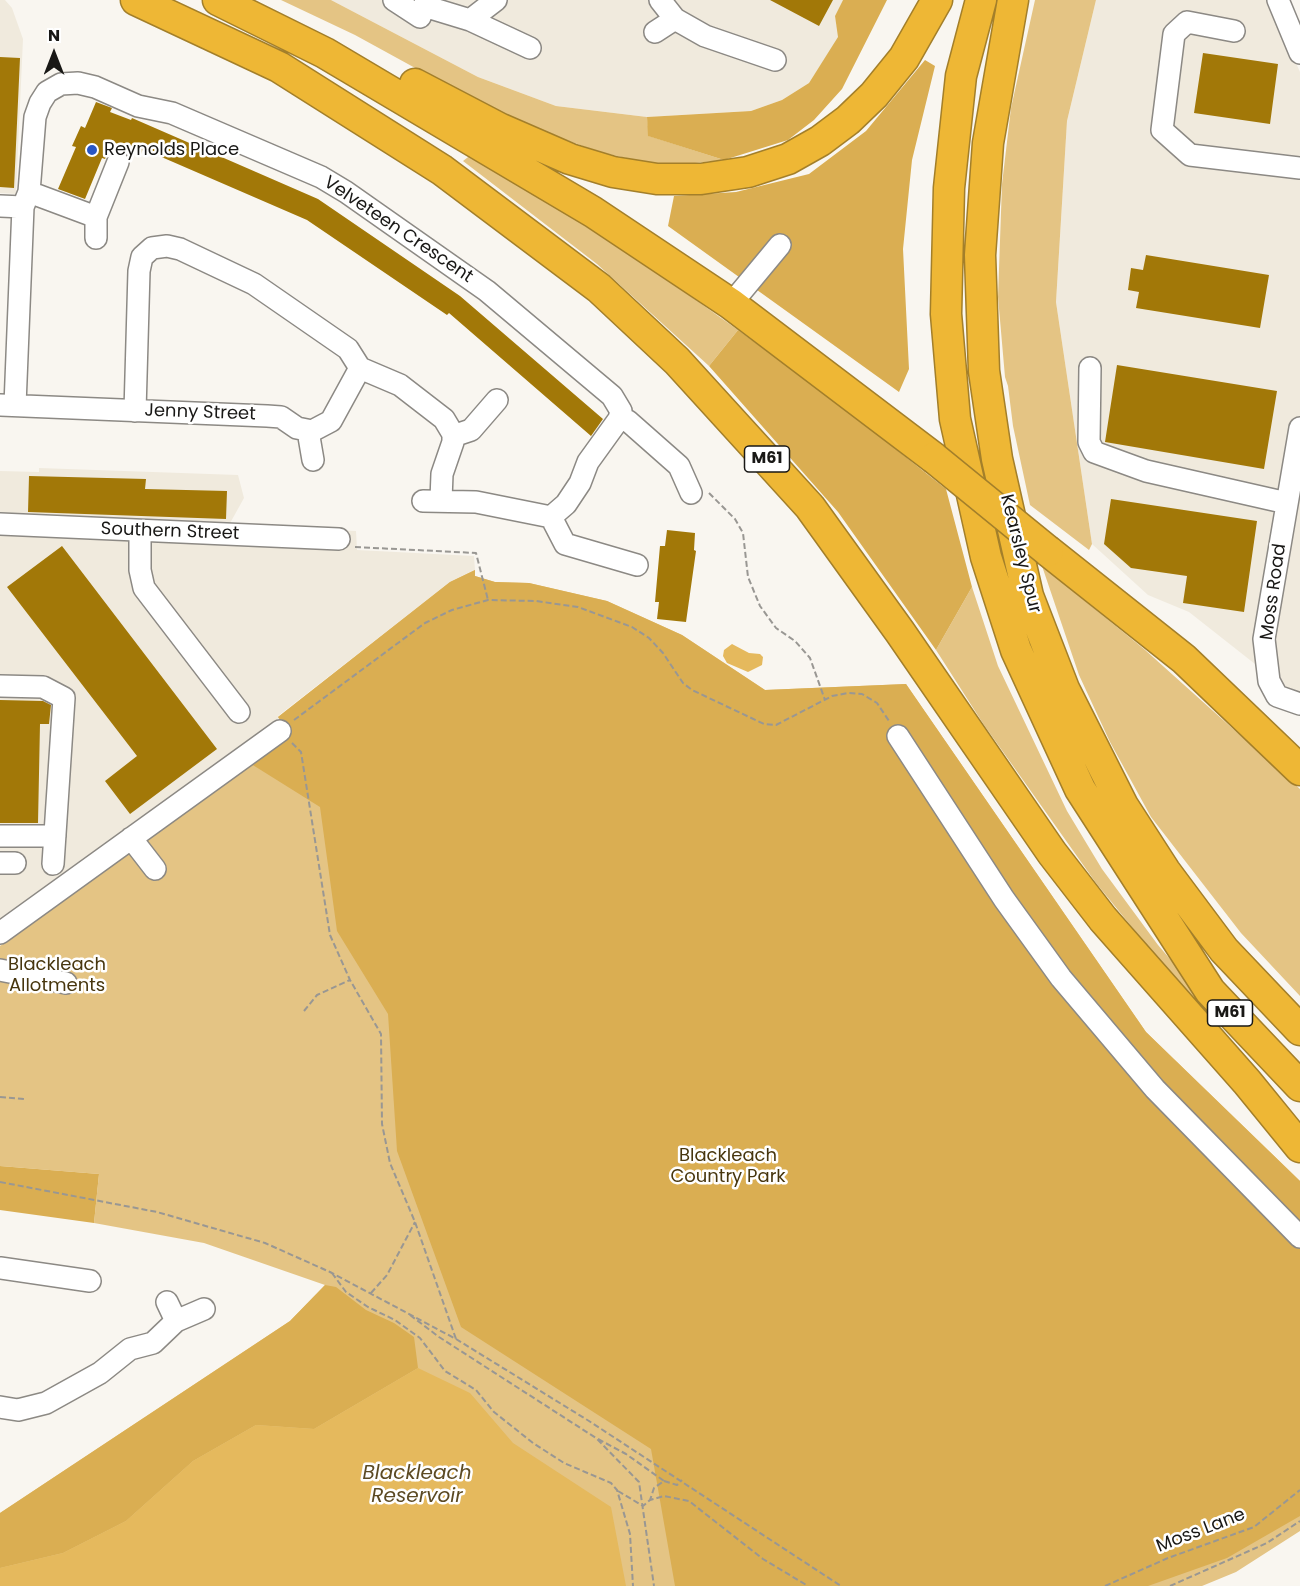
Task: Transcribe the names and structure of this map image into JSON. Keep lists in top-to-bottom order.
{
  "streets": {
    "highway": ["M61", "Kearsley Spur"],
    "street": [
      "Velveteen Crescent",
      "Jenny Street",
      "Southern Street",
      "Moss Road"
    ],
    "path": ["Moss Lane"]
  },
  "crossings": [
    ["Velveteen Crescent", "Jenny Street"],
    ["M61", "Kearsley Spur"]
  ],
  "water": ["Blackleach Reservoir"],
  "parks": ["Blackleach Allotments", "Blackleach Country Park"],
  "places": ["Reynolds Place"],
  "north": "top"
}
